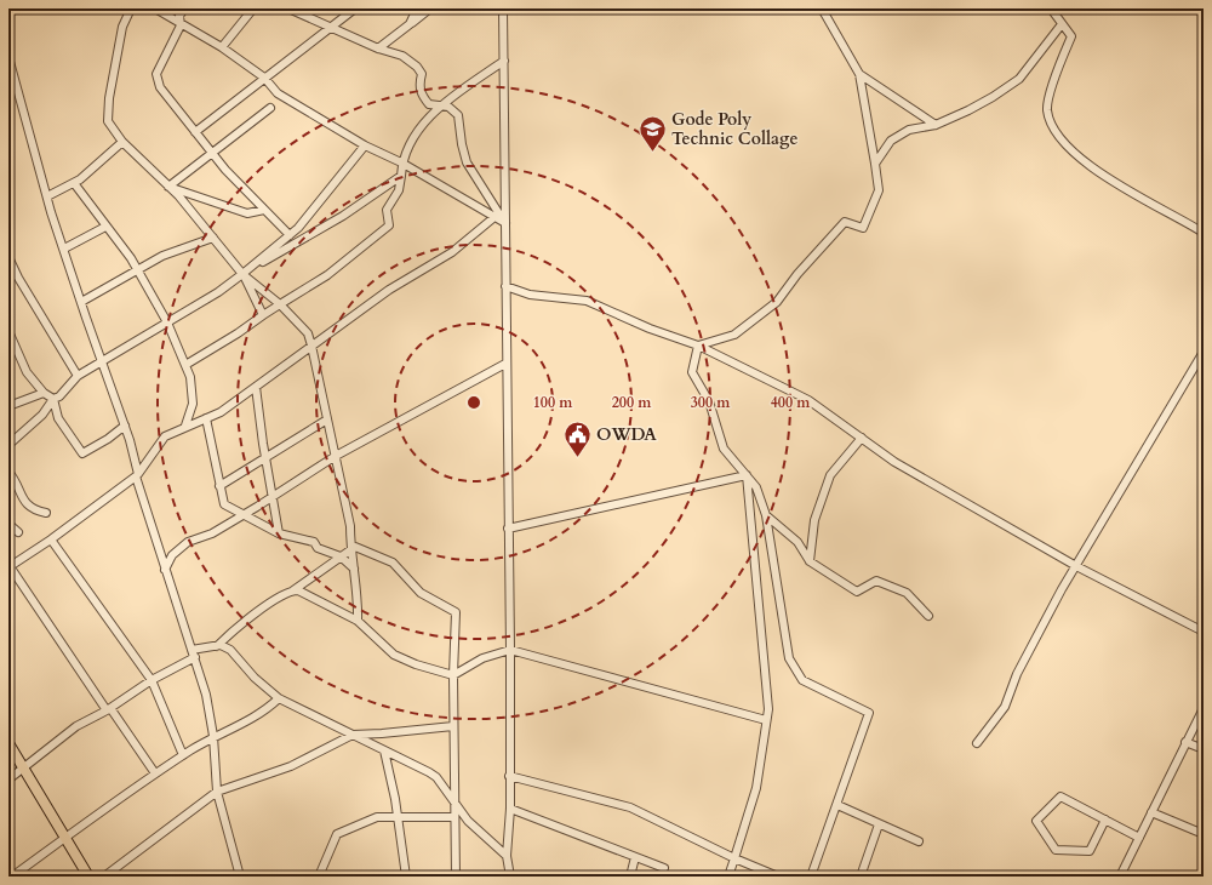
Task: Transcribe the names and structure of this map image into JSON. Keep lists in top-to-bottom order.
{
  "places": {
    "school or university": ["Gode Poly Technic Collage"],
    "public building": ["OWDA"]
  },
  "rings": [
    "100 m",
    "200 m",
    "300 m",
    "400 m"
  ]
}
